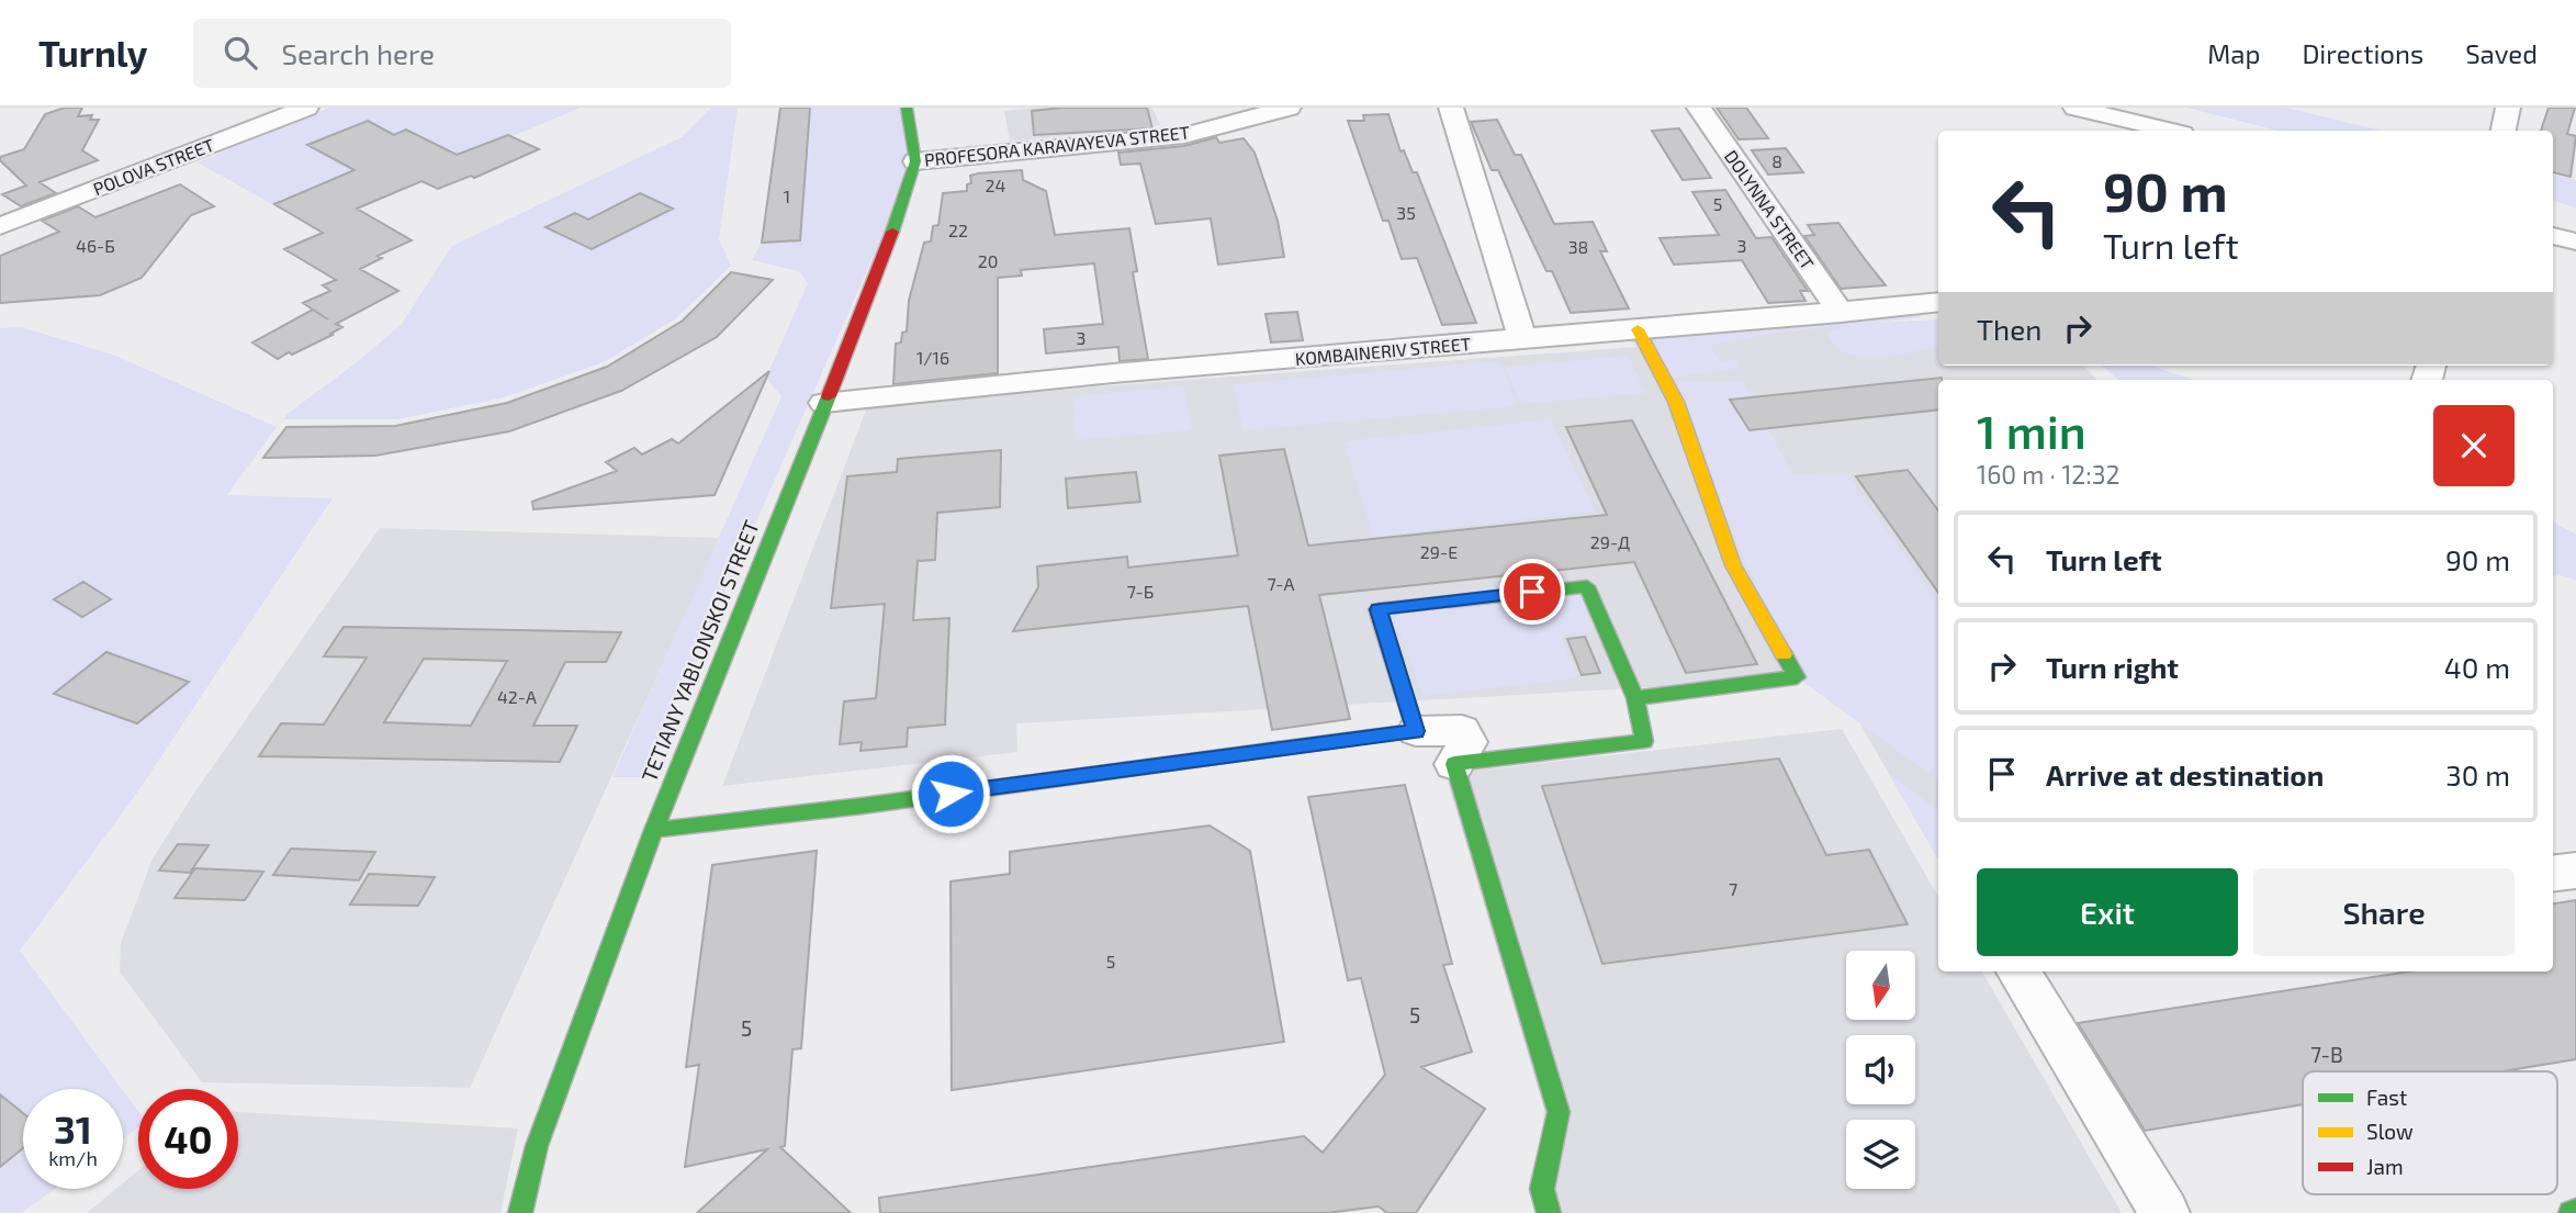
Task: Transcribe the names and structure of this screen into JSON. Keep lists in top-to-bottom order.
{
  "streets": {
    "street": [
      "PROFESORA KARAVAYEVA STREET",
      "POLOVA STREET",
      "DOLYNNA STREET",
      "KOMBAINERIV STREET",
      "TETIANY YABLONSKOI STREET"
    ]
  },
  "crossings": [
    ["PROFESORA KARAVAYEVA STREET", "TETIANY YABLONSKOI STREET"],
    ["DOLYNNA STREET", "KOMBAINERIV STREET"],
    ["KOMBAINERIV STREET", "TETIANY YABLONSKOI STREET"]
  ],
  "house_numbers": [
    "8",
    "24",
    "1",
    "5",
    "35",
    "22",
    "46-Б",
    "3",
    "38",
    "20",
    "3",
    "1/16",
    "29-Д",
    "29-Е",
    "7-А",
    "7-Б",
    "42-А",
    "7",
    "5",
    "5",
    "5",
    "7-В"
  ],
  "legend": ["Fast", "Slow", "Jam"],
  "north": "bottom",
  "page": {
    "header": "Turnly",
    "search": "Search here",
    "nav": ["Map", "Directions", "Saved"],
    "turn": ["90 m", "Turn left"],
    "then": "Then",
    "heading": ["1 min", "160 m · 12:32"],
    "list": [
      {
        "name": "Turn left",
        "value": "90 m"
      },
      {
        "name": "Turn right",
        "value": "40 m"
      },
      {
        "name": "Arrive at destination",
        "value": "30 m"
      }
    ],
    "buttons": ["Exit", "Share"],
    "speed": "31 km/h",
    "limit": "40"
  }
}
